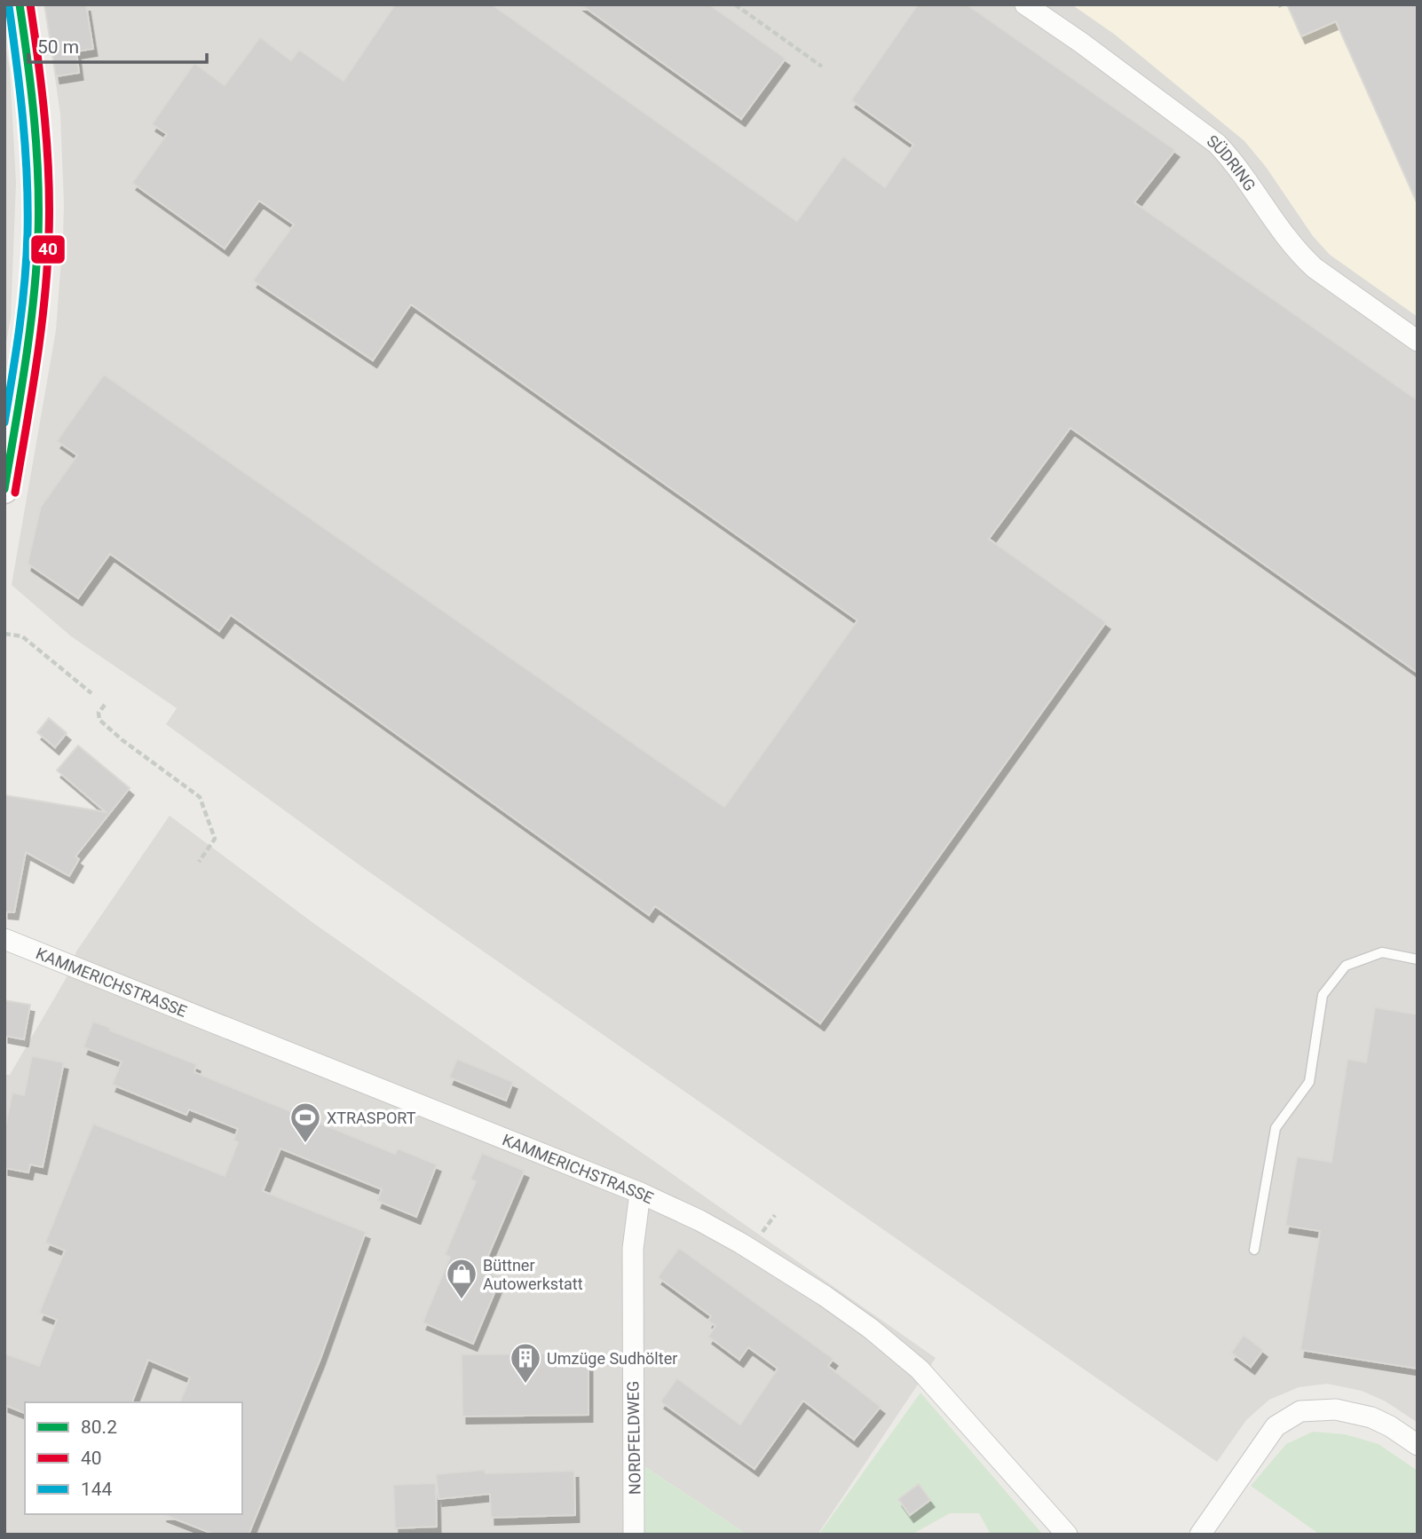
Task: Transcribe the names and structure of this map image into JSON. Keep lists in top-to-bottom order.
{
  "streets": {
    "street": ["SÜDRING", "KAMMERICHSTRASSE", "NORDFELDWEG"]
  },
  "crossings": [
    ["KAMMERICHSTRASSE", "NORDFELDWEG"]
  ],
  "places": {
    "sports": ["XTRASPORT"],
    "shop": ["Büttner Autowerkstatt"],
    "building": ["Umzüge Sudhölter"]
  },
  "lines": ["transit line 80.2", "transit line 40", "transit line 144"],
  "legend": ["80.2", "40", "144"],
  "scale_bar": "50 m"
}
